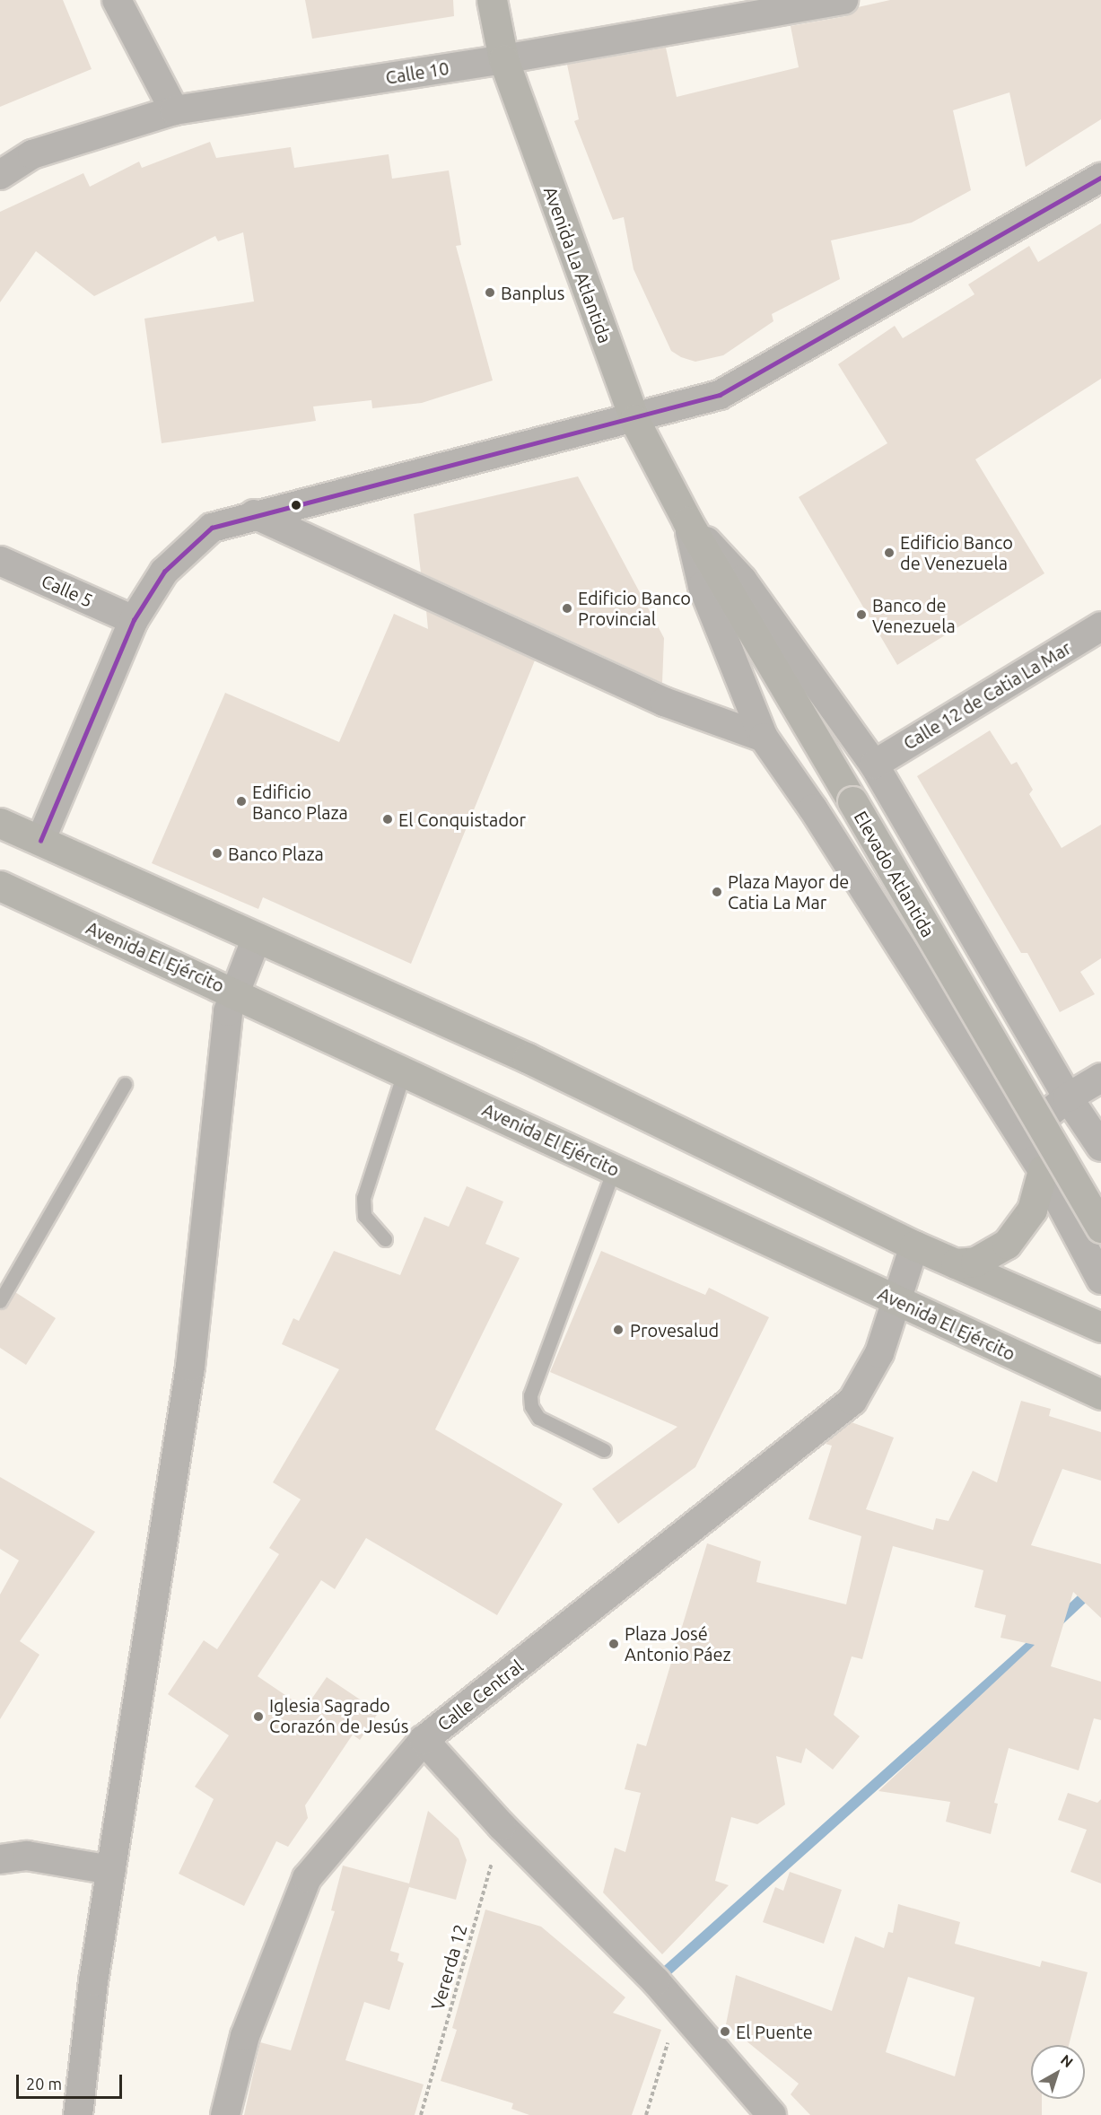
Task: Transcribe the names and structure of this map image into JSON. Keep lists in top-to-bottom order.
{
  "streets": {
    "main road": ["Avenida La Atlantida", "Elevado Atlantida", "Avenida El Ejército"],
    "street": [
      "Calle 10",
      "Calle 5",
      "Calle 12 de Catia La Mar",
      "Calle Central"
    ],
    "path": ["Vererda 12"]
  },
  "crossings": [
    ["Calle 10", "Avenida La Atlantida"],
    ["Avenida La Atlantida", "Elevado Atlantida"],
    ["Avenida El Ejército", "Calle Central"],
    ["Calle Central", "Vererda 12"]
  ],
  "places": [
    "Banplus",
    "Edificio Banco de Venezuela",
    "Edificio Banco Provincial",
    "Banco de Venezuela",
    "Edificio Banco Plaza",
    "El Conquistador",
    "Banco Plaza",
    "Plaza Mayor de Catia La Mar",
    "Provesalud",
    "Plaza José Antonio Páez",
    "Iglesia Sagrado Corazón de Jesús",
    "El Puente"
  ],
  "scale_bar": "20 m",
  "north": "top right"
}
